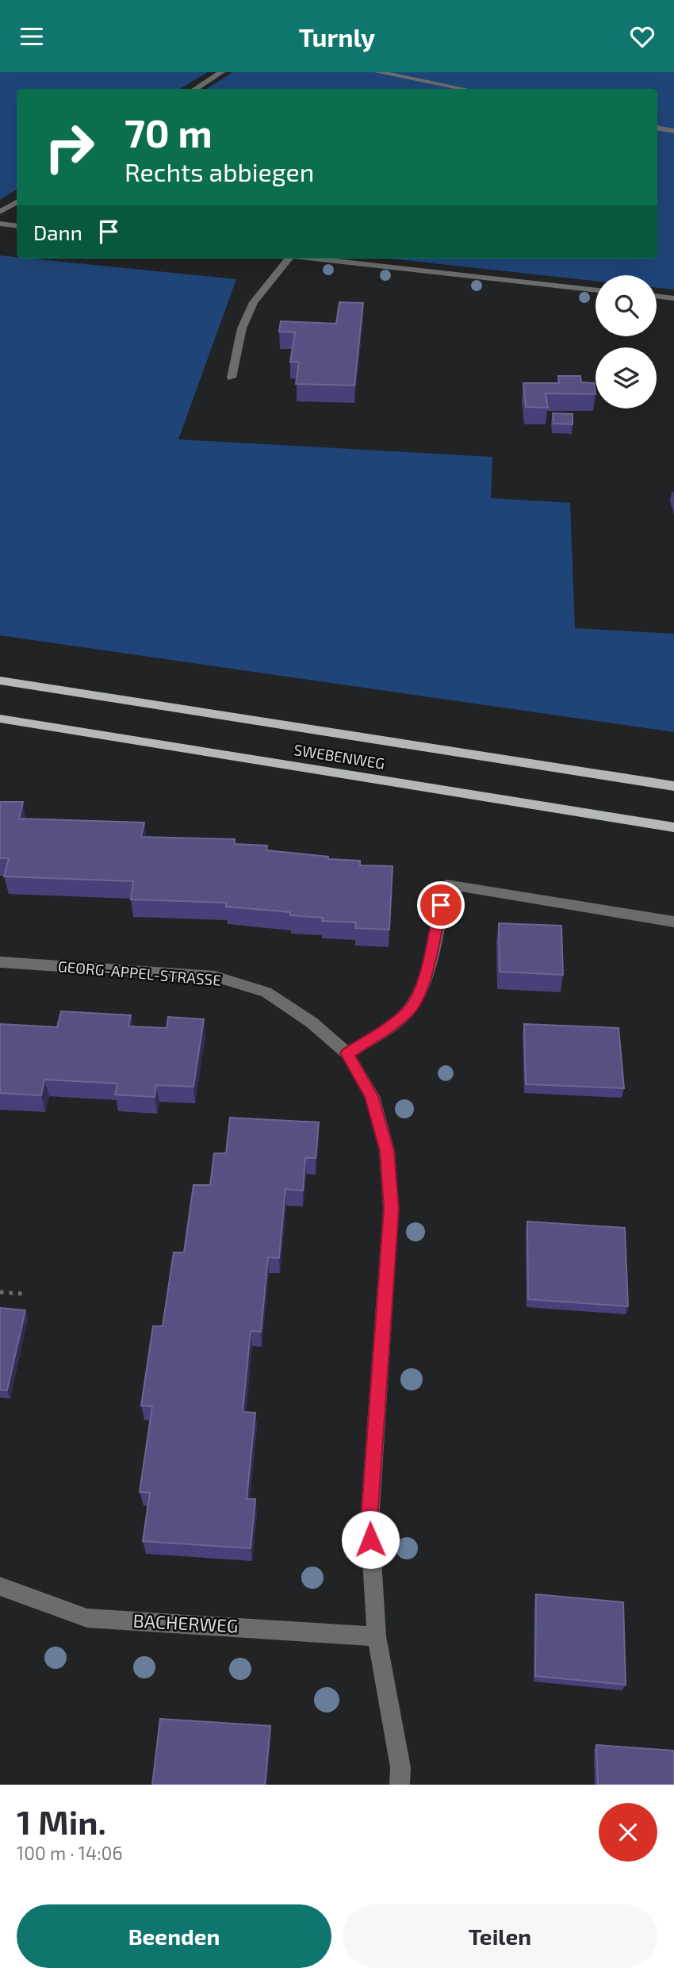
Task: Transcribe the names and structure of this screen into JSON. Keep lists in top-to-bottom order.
{
  "streets": {
    "main road": ["SWEBENWEG"],
    "street": ["GEORG-APPEL-STRASSE", "BACHERWEG"]
  },
  "crossings": [
    ["GEORG-APPEL-STRASSE", "BACHERWEG"]
  ],
  "page": {
    "header": "Turnly",
    "turn": ["70 m", "Rechts abbiegen"],
    "then": "Dann",
    "heading": ["1 Min.", "100 m · 14:06"],
    "buttons": ["Beenden", "Teilen"]
  }
}
